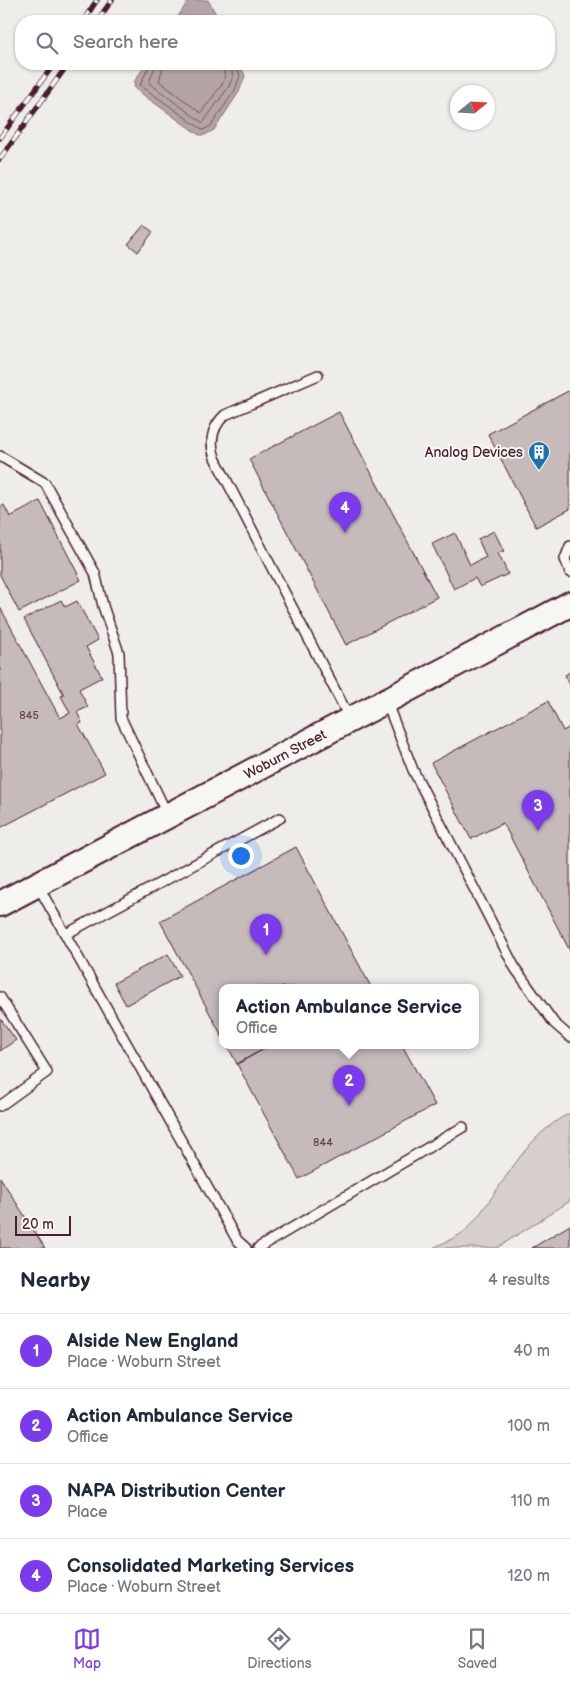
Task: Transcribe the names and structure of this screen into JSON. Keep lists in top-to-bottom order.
{
  "streets": {
    "street": ["Woburn Street"]
  },
  "places": {
    "building": ["Analog Devices"]
  },
  "house_numbers": ["845", "844"],
  "scale_bar": "20 m",
  "north": "right",
  "page": {
    "search": "Search here",
    "pins": [
      "4",
      "3",
      "1",
      "2"
    ],
    "popup": ["Action Ambulance Service", "Office"],
    "scale": "20 m",
    "heading": ["Nearby", "4 results"],
    "list": [
      {
        "mark": "1",
        "name": "Alside New England",
        "note": "Place · Woburn Street",
        "value": "40 m"
      },
      {
        "mark": "2",
        "name": "Action Ambulance Service",
        "note": "Office",
        "value": "100 m"
      },
      {
        "mark": "3",
        "name": "NAPA Distribution Center",
        "note": "Place",
        "value": "110 m"
      },
      {
        "mark": "4",
        "name": "Consolidated Marketing Services",
        "note": "Place · Woburn Street",
        "value": "120 m"
      }
    ],
    "nav": ["Map", "Directions", "Saved"]
  }
}
